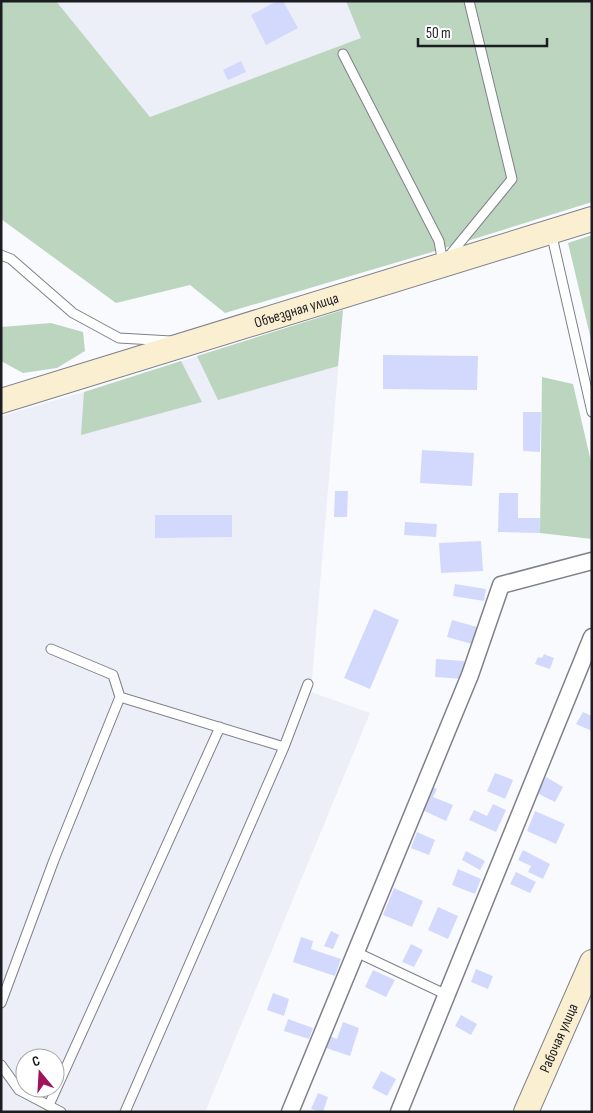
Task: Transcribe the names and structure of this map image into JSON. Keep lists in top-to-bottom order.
{
  "streets": {
    "main road": ["Объездная улица", "Рабочая улица"]
  },
  "scale_bar": "50 m",
  "north": "top"
}
